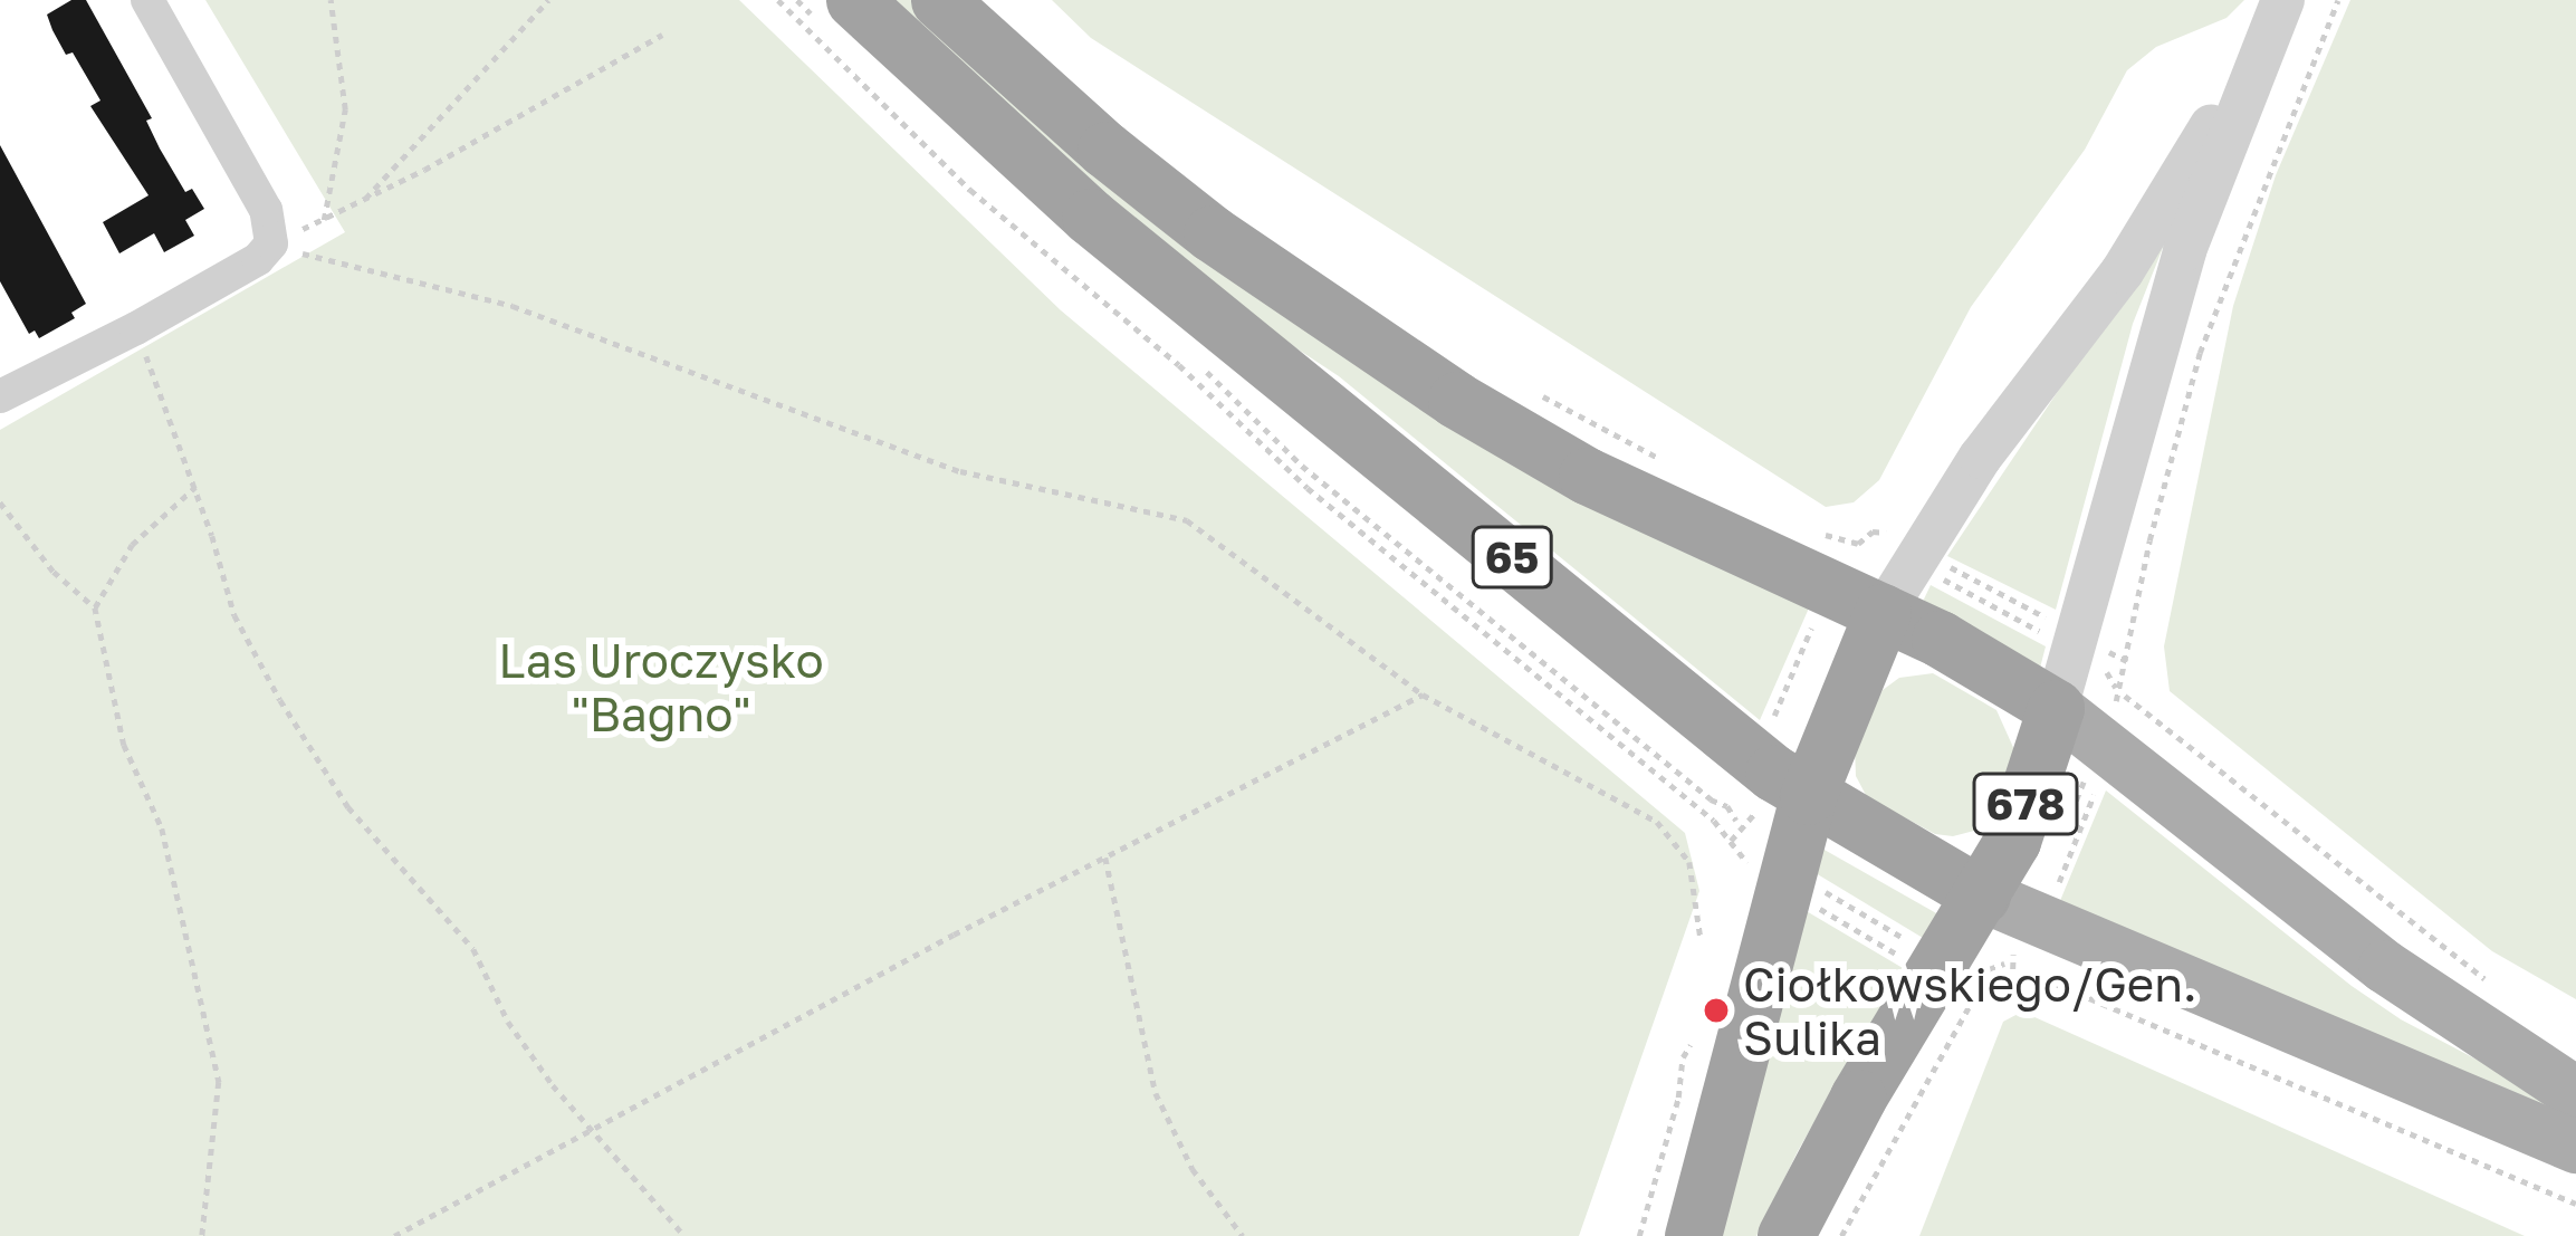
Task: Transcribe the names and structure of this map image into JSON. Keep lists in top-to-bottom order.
{
  "streets": {
    "highway": ["65", "678"]
  },
  "crossings": [
    ["65", "678"]
  ],
  "parks": ["Las Uroczysko \"Bagno\""],
  "places": ["Ciołkowskiego/Gen. Sulika"]
}
